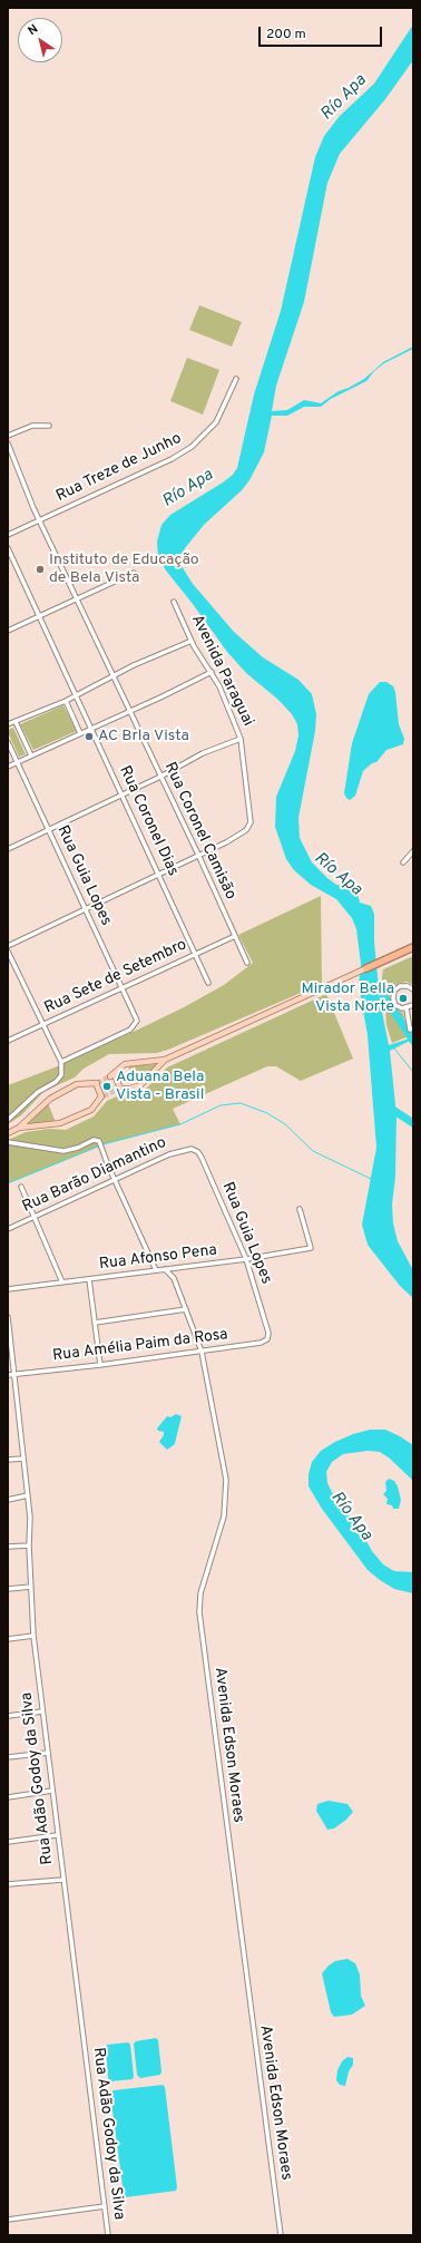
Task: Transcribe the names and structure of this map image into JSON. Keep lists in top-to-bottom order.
{
  "streets": {
    "street": [
      "Rua Treze de Junho",
      "Avenida Paraguai",
      "Rua Coronel Dias",
      "Rua Coronel Camisão",
      "Rua Guia Lopes",
      "Rua Sete de Setembro",
      "Rua Barão Diamantino",
      "Rua Afonso Pena",
      "Rua Amélia Paim da Rosa",
      "Avenida Edson Moraes",
      "Rua Adão Godoy da Silva"
    ]
  },
  "crossings": [
    ["Rua Treze de Junho", "Rua Coronel Camisão"],
    ["Avenida Paraguai", "Rua Coronel Camisão"],
    ["Rua Coronel Dias", "Rua Sete de Setembro"],
    ["Rua Coronel Camisão", "Rua Sete de Setembro"],
    ["Rua Guia Lopes", "Rua Sete de Setembro"],
    ["Rua Guia Lopes", "Rua Barão Diamantino"],
    ["Rua Guia Lopes", "Rua Afonso Pena"],
    ["Rua Guia Lopes", "Rua Amélia Paim da Rosa"],
    ["Rua Afonso Pena", "Avenida Edson Moraes"],
    ["Rua Amélia Paim da Rosa", "Avenida Edson Moraes"],
    ["Rua Amélia Paim da Rosa", "Rua Adão Godoy da Silva"]
  ],
  "water": ["Río Apa"],
  "places": [
    "Instituto de Educação de Bela Vista",
    "AC Brla Vista",
    "Mirador Bella Vista Norte",
    "Aduana Bela Vista - Brasil"
  ],
  "scale_bar": "200 m",
  "north": "top left"
}
